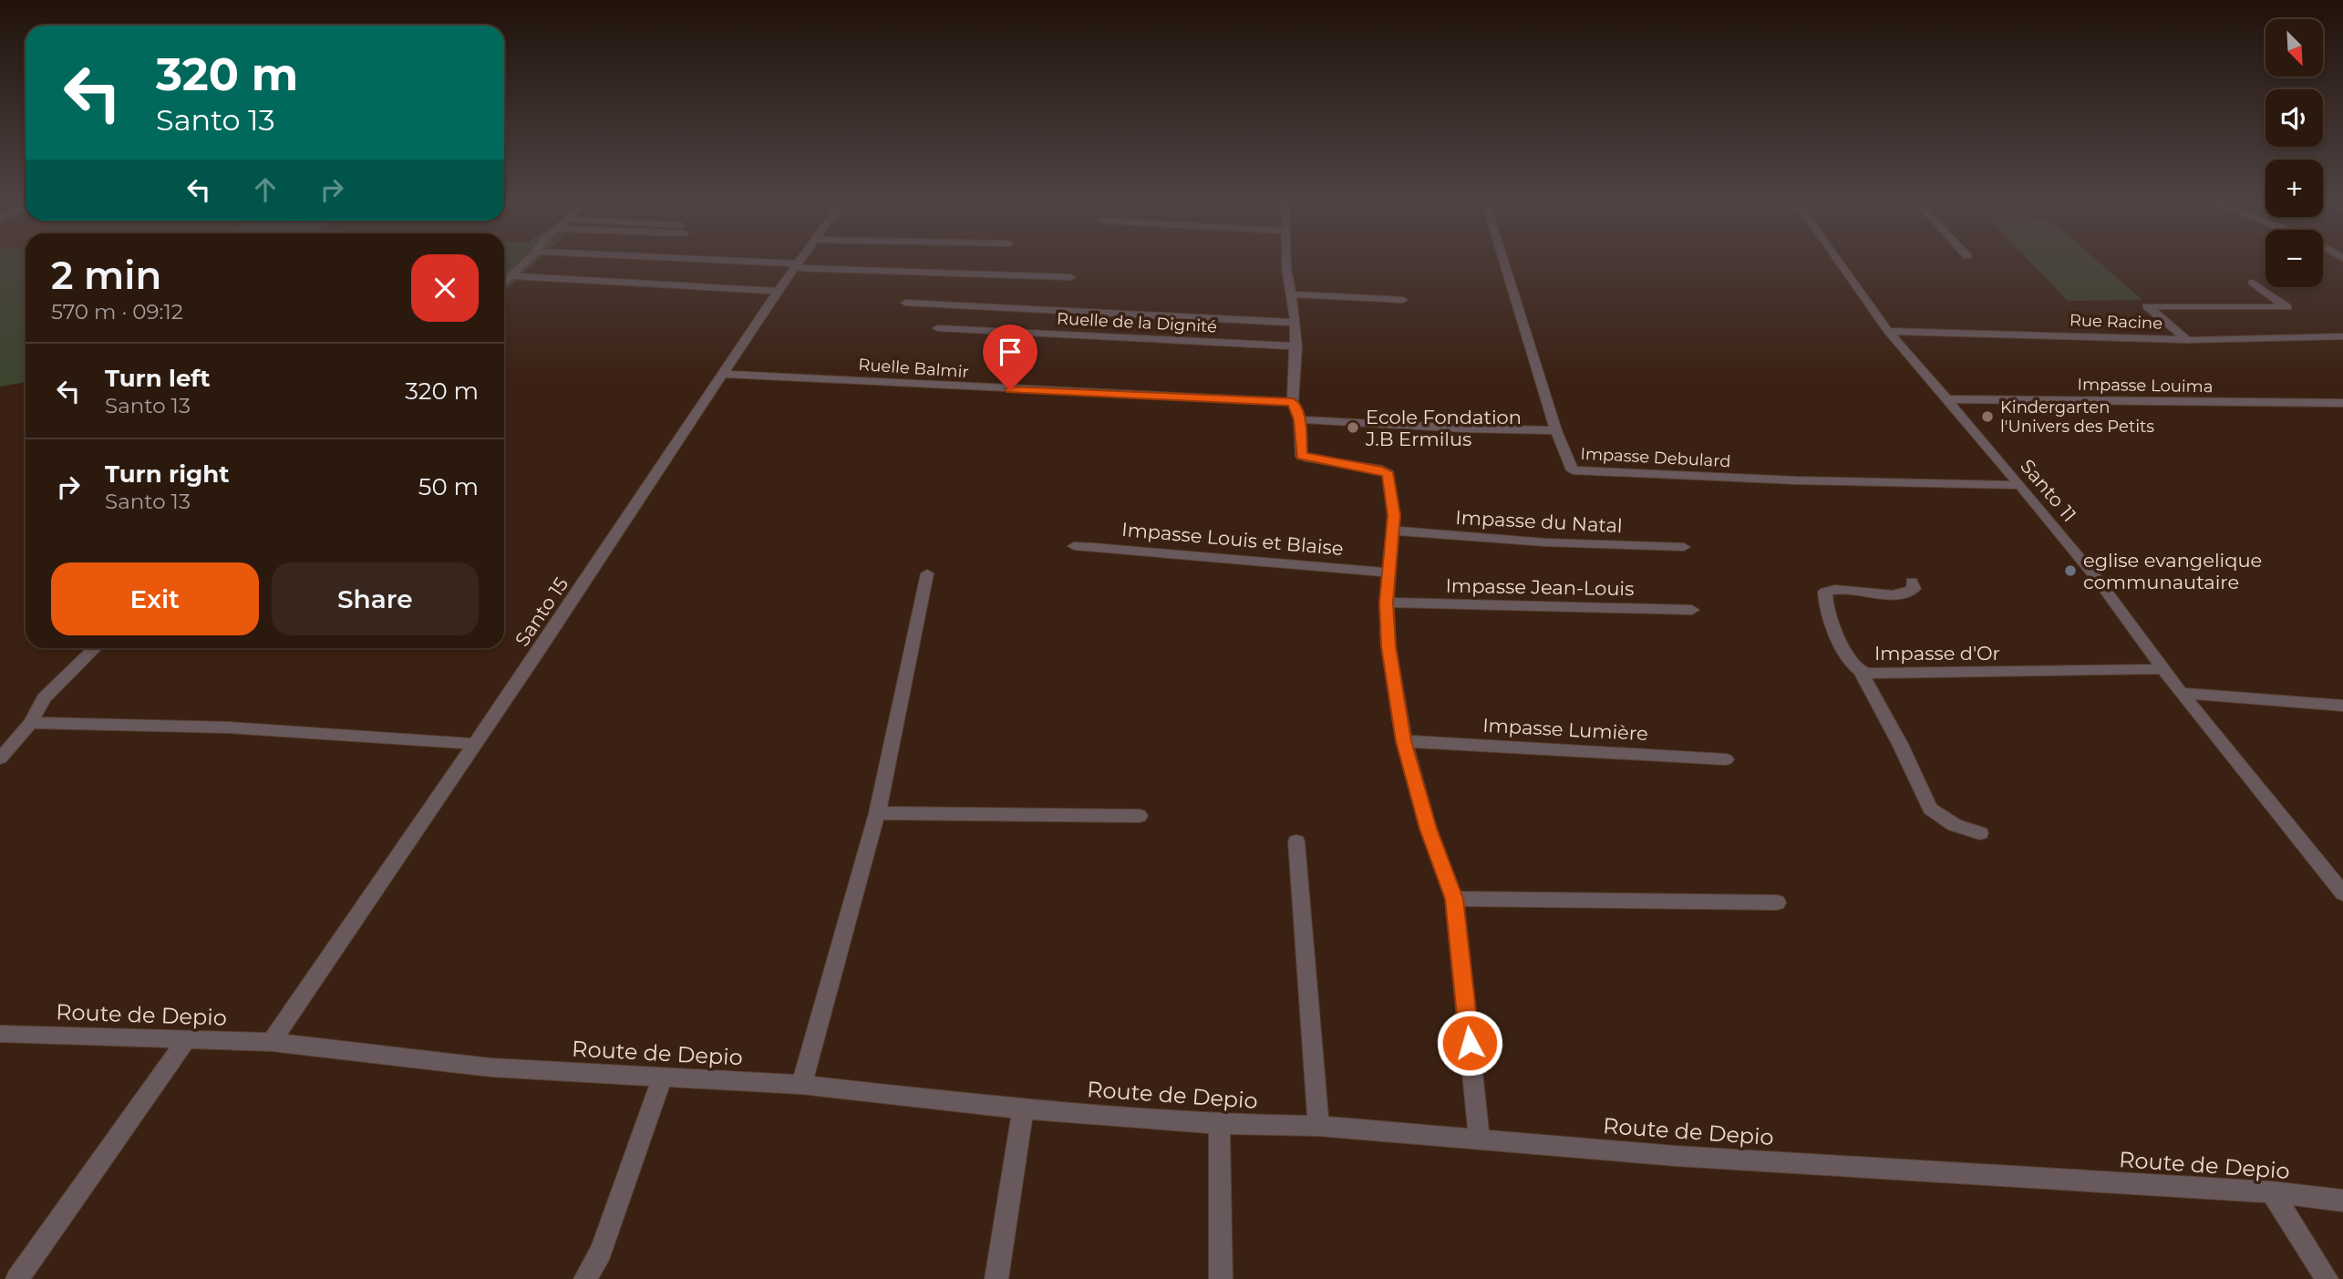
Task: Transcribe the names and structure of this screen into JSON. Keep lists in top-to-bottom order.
{
  "streets": {
    "street": [
      "Rue Racine",
      "Ruelle de la Dignité",
      "Ruelle Balmir",
      "Impasse Louima",
      "Impasse Debulard",
      "Santo 11",
      "Impasse du Natal",
      "Impasse Louis et Blaise",
      "Impasse Jean-Louis",
      "Santo 15",
      "Impasse d'Or",
      "Impasse Lumière",
      "Route de Depio"
    ]
  },
  "crossings": [
    ["Rue Racine", "Santo 11"],
    ["Ruelle Balmir", "Santo 15"],
    ["Impasse Louima", "Santo 11"],
    ["Impasse Debulard", "Santo 11"],
    ["Santo 11", "Impasse d'Or"],
    ["Santo 15", "Route de Depio"]
  ],
  "places": ["Kindergarten l'Univers des Petits", "Ecole Fondation J.B Ermilus", "eglise evangelique communautaire"],
  "north": "bottom right",
  "page": {
    "map_buttons": ["+", "−"],
    "turn": ["320 m", "Santo 13"],
    "heading": ["2 min", "570 m · 09:12"],
    "list": [
      {
        "name": "Turn left",
        "note": "Santo 13",
        "value": "320 m"
      },
      {
        "name": "Turn right",
        "note": "Santo 13",
        "value": "50 m"
      }
    ],
    "buttons": ["Exit", "Share"]
  }
}
